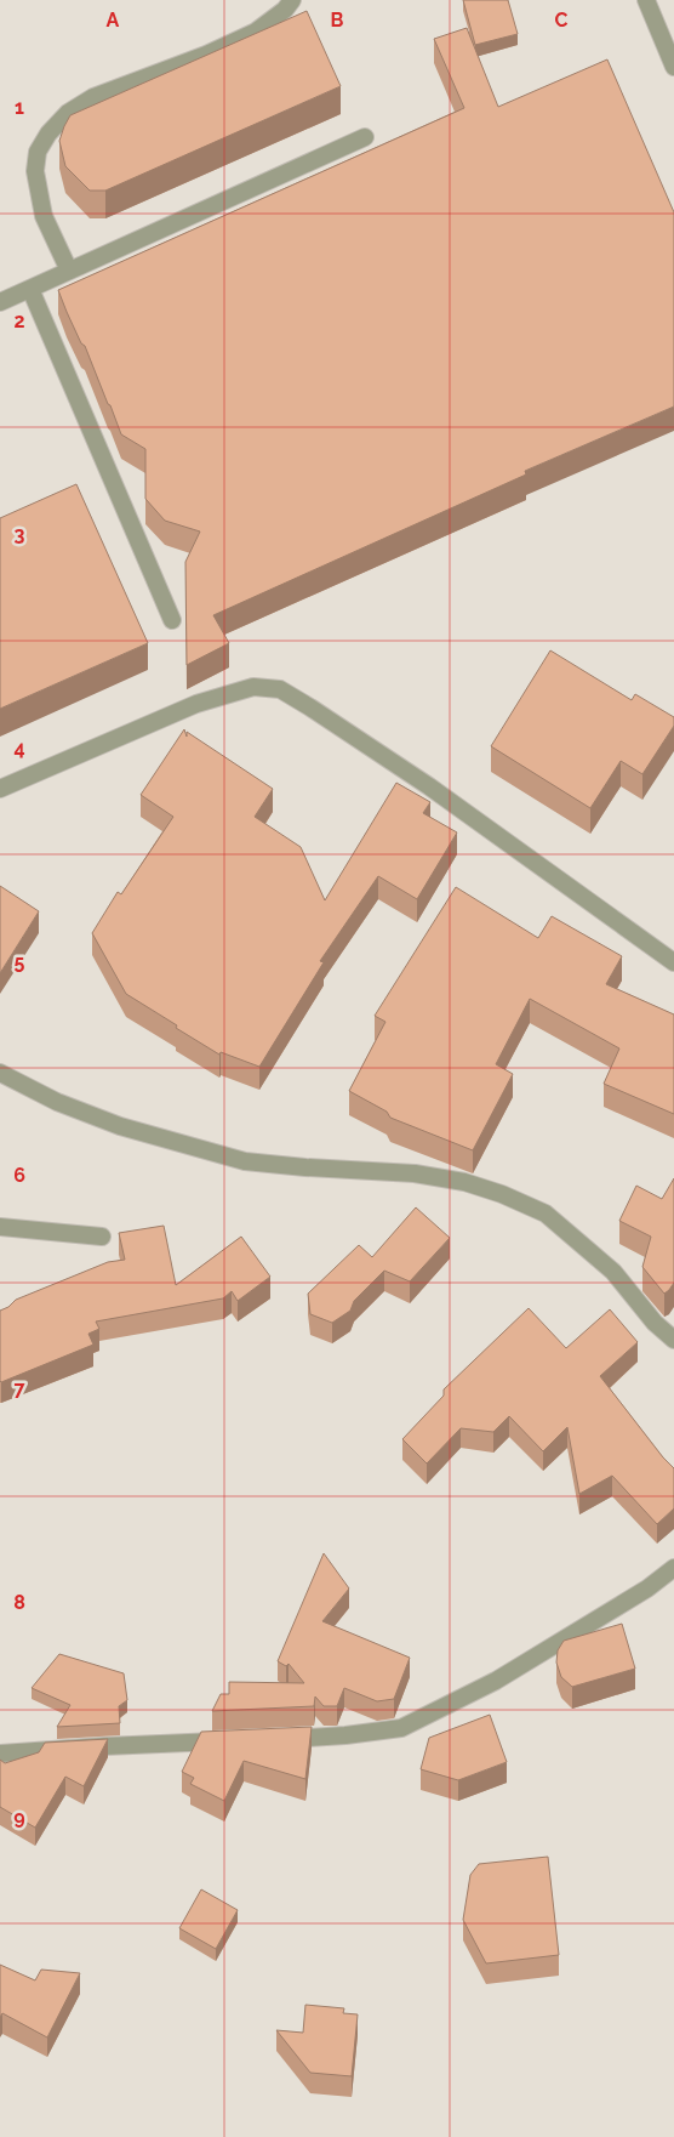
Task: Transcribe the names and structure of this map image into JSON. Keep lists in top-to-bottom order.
{
  "grid": {
    "columns": ["A", "B", "C"],
    "rows": [
      "1",
      "2",
      "3",
      "4",
      "5",
      "6",
      "7",
      "8",
      "9"
    ]
  }
}
